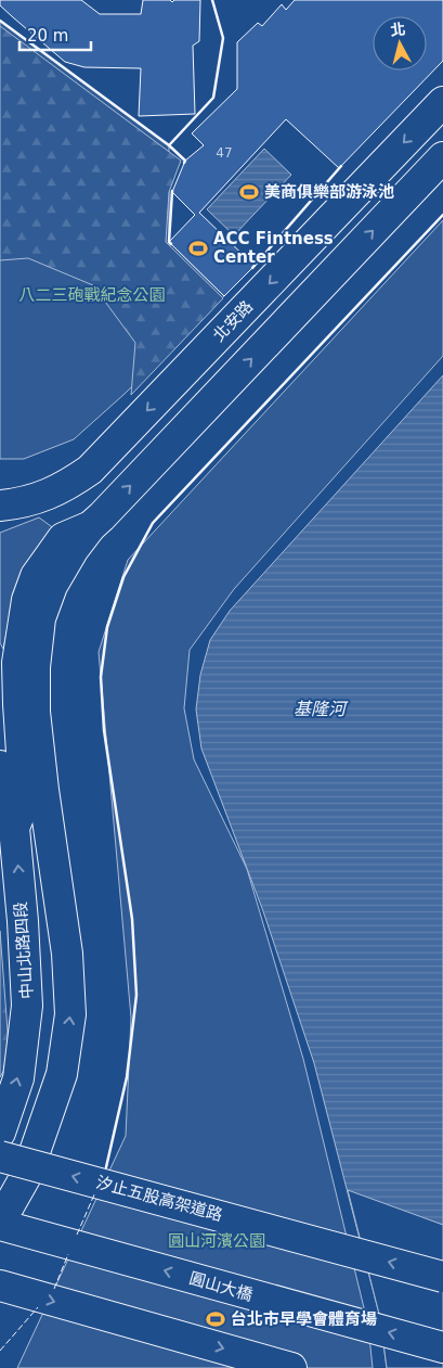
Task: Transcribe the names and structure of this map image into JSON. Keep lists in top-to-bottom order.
{
  "streets": {
    "main road": [
      "北安路",
      "中山北路四段",
      "汐止五股高架道路",
      "圓山大橋"
    ]
  },
  "water": ["基隆河"],
  "parks": ["八二三砲戰紀念公園", "圓山河濱公園"],
  "places": {
    "sports": ["美商俱樂部游泳池", "ACC Fintness Center", "台北市早學會體育場"]
  },
  "house_numbers": ["47"],
  "scale_bar": "20 m",
  "north": "top"
}
